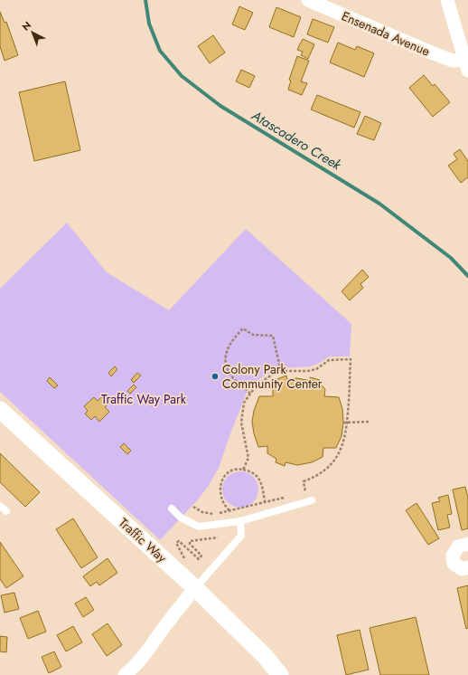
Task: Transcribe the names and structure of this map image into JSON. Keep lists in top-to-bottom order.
{
  "streets": {
    "street": ["Ensenada Avenue", "Traffic Way"]
  },
  "water": ["Atascadero Creek"],
  "parks": ["Traffic Way Park"],
  "places": ["Colony Park Community Center"],
  "north": "top left"
}
